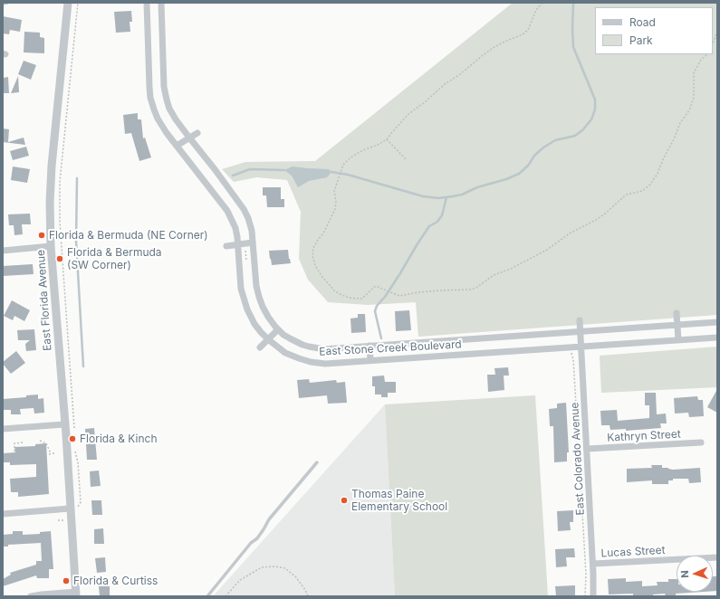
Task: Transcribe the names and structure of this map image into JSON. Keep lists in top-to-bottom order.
{
  "streets": {
    "street": [
      "East Florida Avenue",
      "East Stone Creek Boulevard",
      "Kathryn Street",
      "East Colorado Avenue",
      "Lucas Street"
    ]
  },
  "crossings": [
    ["East Stone Creek Boulevard", "East Colorado Avenue"],
    ["Kathryn Street", "East Colorado Avenue"],
    ["East Colorado Avenue", "Lucas Street"]
  ],
  "places": [
    "Florida & Bermuda (NE Corner)",
    "Florida & Bermuda (SW Corner)",
    "Florida & Kinch",
    "Thomas Paine Elementary School",
    "Florida & Curtiss"
  ],
  "legend": ["Road", "Park"],
  "north": "left"
}
